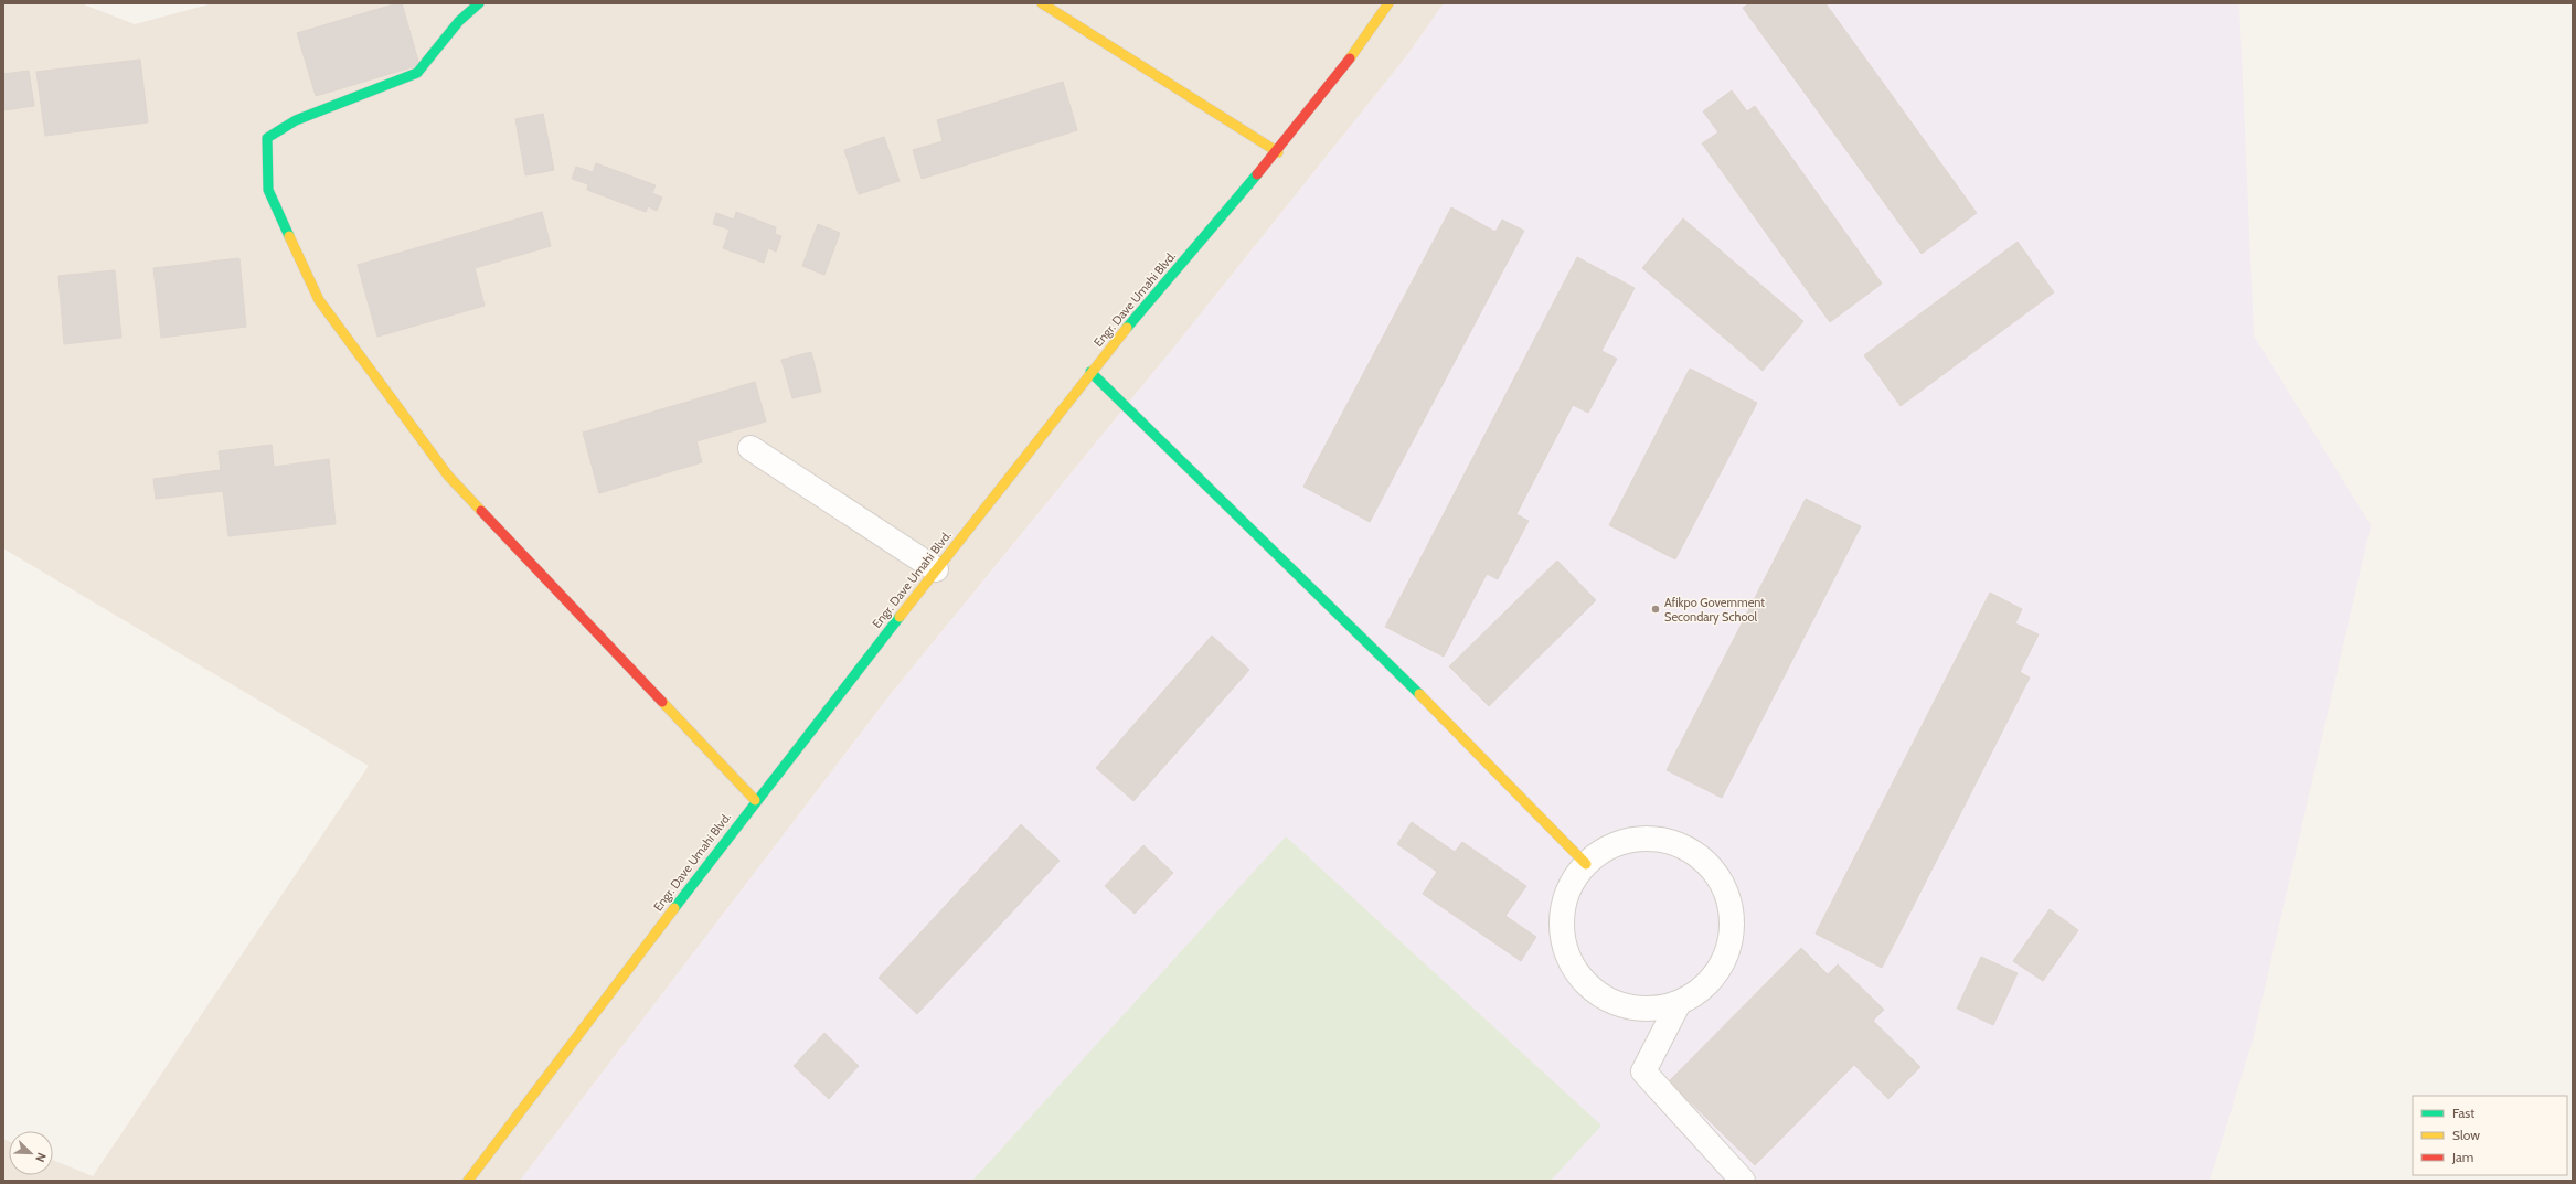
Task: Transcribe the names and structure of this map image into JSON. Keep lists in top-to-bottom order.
{
  "streets": {
    "street": ["Engr. Dave Umahi Blvd."]
  },
  "places": ["Afikpo Government Secondary School"],
  "legend": ["Fast", "Slow", "Jam"],
  "north": "bottom right"
}
